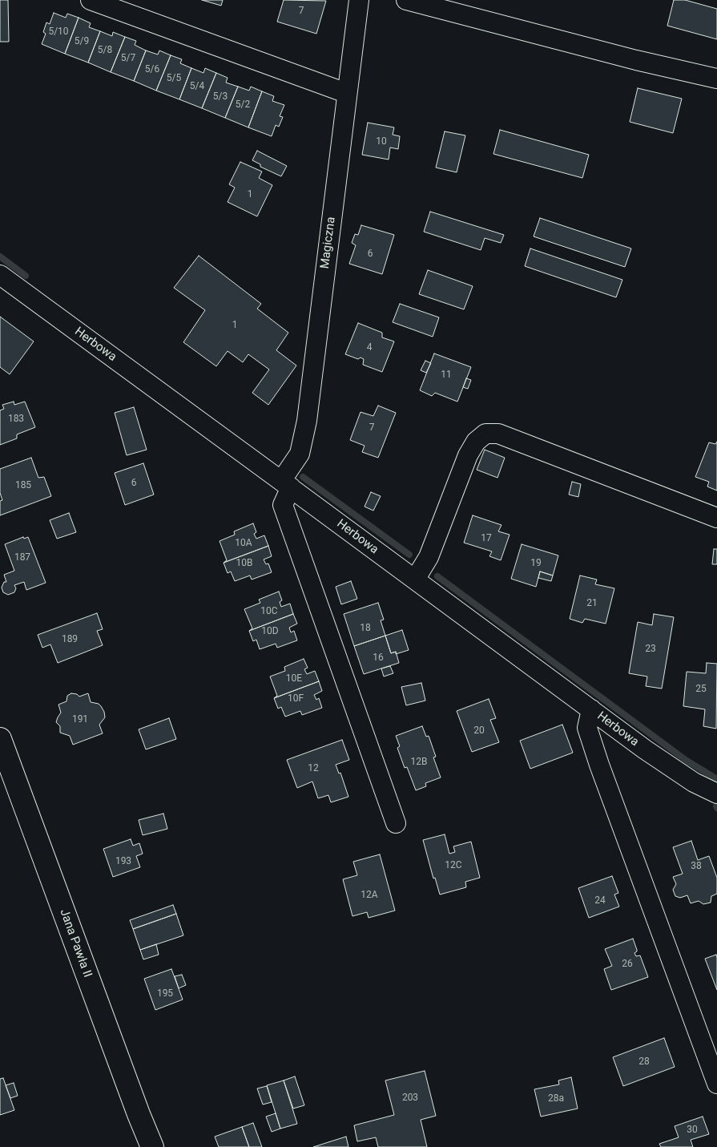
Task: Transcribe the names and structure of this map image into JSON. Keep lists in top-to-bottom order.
{
  "streets": {
    "street": ["Magiczna", "Herbowa", "Jana Pawła II"]
  },
  "crossings": [
    ["Magiczna", "Herbowa"]
  ],
  "house_numbers": [
    "7",
    "5/10",
    "5/9",
    "5/8",
    "5/7",
    "5/6",
    "5/5",
    "5/4",
    "5/3",
    "5/2",
    "10",
    "1",
    "6",
    "1",
    "4",
    "11",
    "183",
    "7",
    "6",
    "185",
    "17",
    "10A",
    "187",
    "10B",
    "19",
    "21",
    "10C",
    "18",
    "10D",
    "189",
    "23",
    "16",
    "10E",
    "25",
    "10F",
    "191",
    "20",
    "12B",
    "12",
    "193",
    "12C",
    "38",
    "12A",
    "24",
    "26",
    "195",
    "28",
    "203",
    "28a",
    "30"
  ]
}
